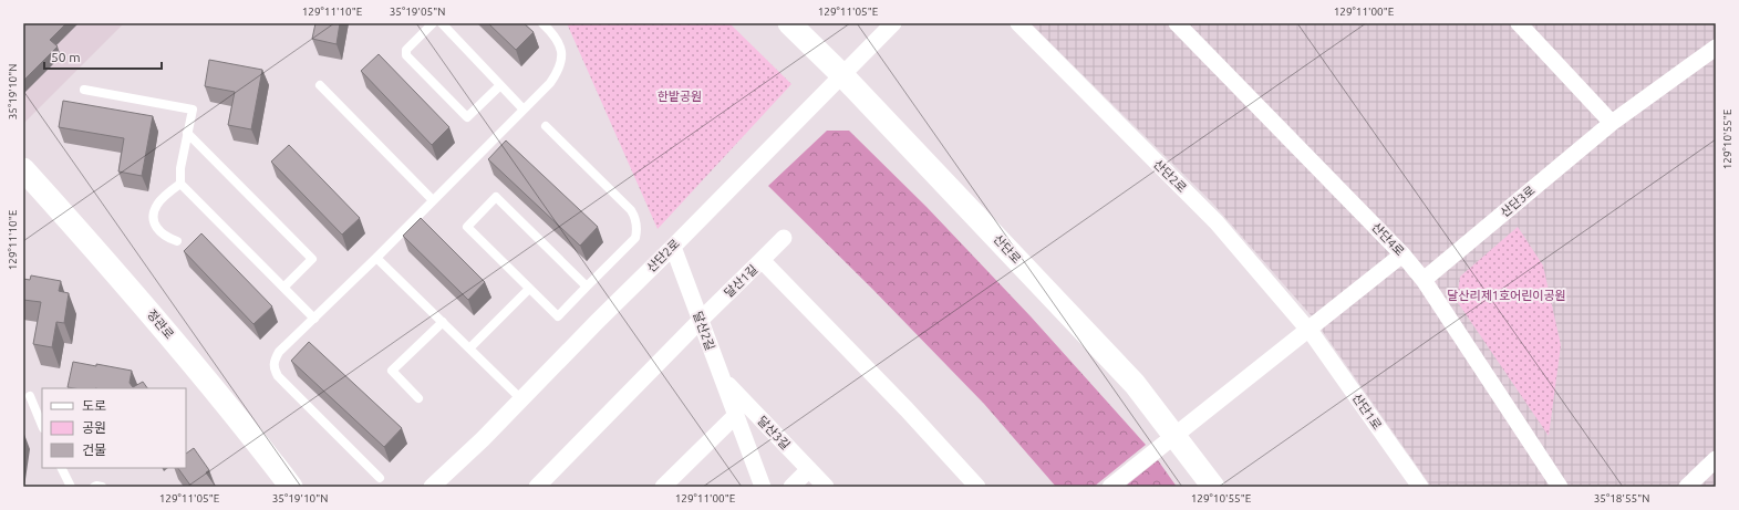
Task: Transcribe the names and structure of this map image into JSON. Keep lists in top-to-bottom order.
{
  "streets": {
    "street": [
      "산단2로",
      "산단3로",
      "산단4로",
      "산단로",
      "달산1길",
      "정관로",
      "달산2길",
      "산단1로",
      "달산3길"
    ]
  },
  "crossings": [
    ["산단2로", "산단로"],
    ["산단2로", "달산2길"],
    ["산단2로", "산단1로"],
    ["산단3로", "산단4로"],
    ["달산1길", "달산2길"],
    ["달산2길", "달산3길"]
  ],
  "parks": ["한밭공원", "달산리제1호어린이공원"],
  "legend": ["도로", "공원", "건물"],
  "scale_bar": "50 m",
  "coordinates": [
    "129°11'10\"E",
    "35°19'05\"N",
    "129°11'05\"E",
    "129°11'00\"E",
    "35°19'10\"N",
    "129°10'55\"E",
    "35°18'55\"N"
  ]
}
